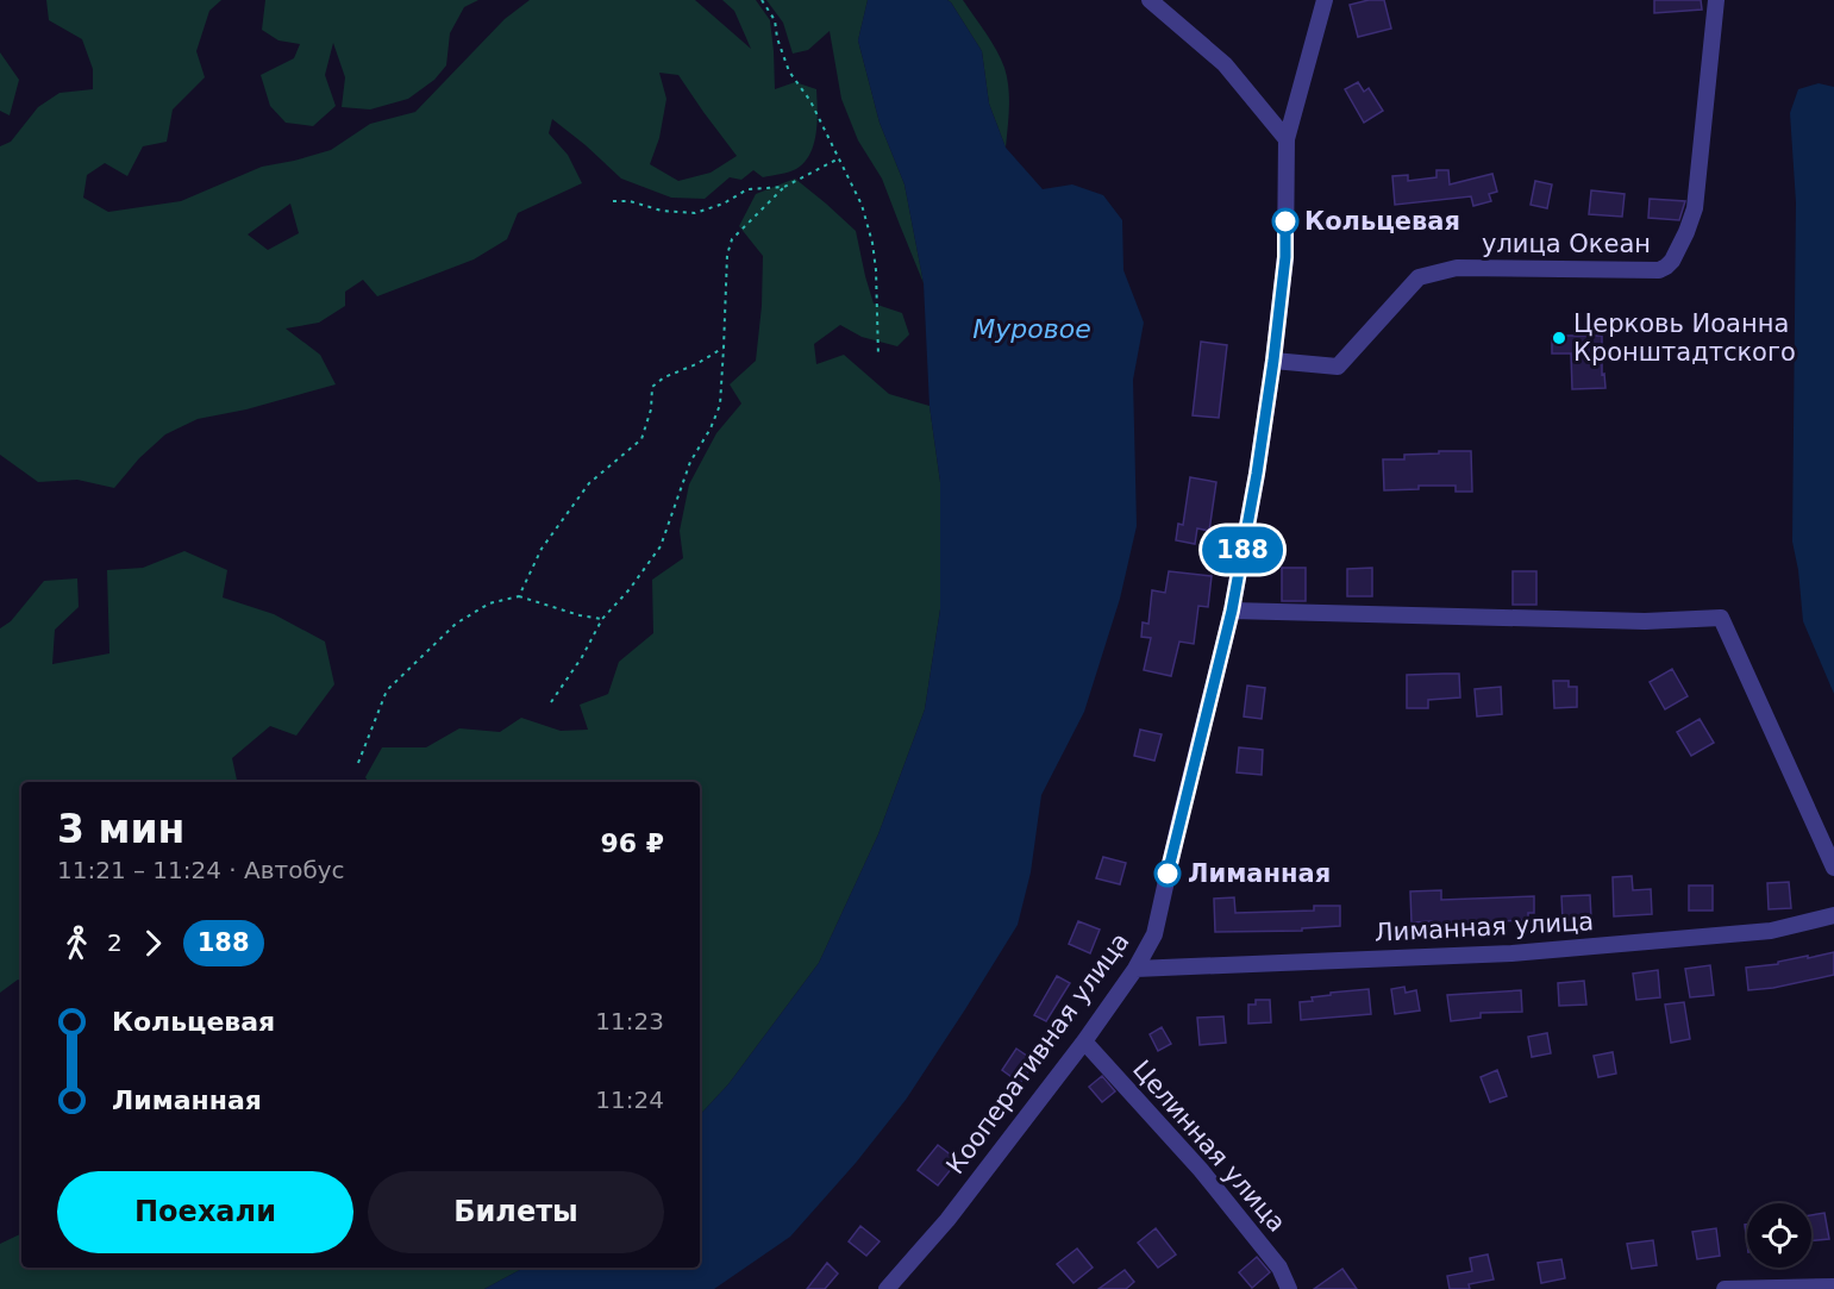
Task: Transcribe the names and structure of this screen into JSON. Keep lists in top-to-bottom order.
{
  "streets": {
    "street": [
      "улица Океан",
      "Лиманная улица",
      "Кооперативная улица",
      "Целинная улица"
    ]
  },
  "crossings": [
    ["улица Океан", "Кооперативная улица"],
    ["Лиманная улица", "Кооперативная улица"],
    ["Кооперативная улица", "Целинная улица"]
  ],
  "water": ["Муровое"],
  "places": ["Кольцевая", "Церковь Иоанна Кронштадтского", "Лиманная"],
  "lines": ["bus line 188"],
  "page": {
    "on_map": "188",
    "heading": ["3 мин", "11:21 – 11:24 · Автобус", "96 ₽"],
    "legs": ["2", "188"],
    "list": [
      {
        "name": "Кольцевая",
        "value": "11:23"
      },
      {
        "name": "Лиманная",
        "value": "11:24"
      }
    ],
    "buttons": ["Поехали", "Билеты"]
  }
}
